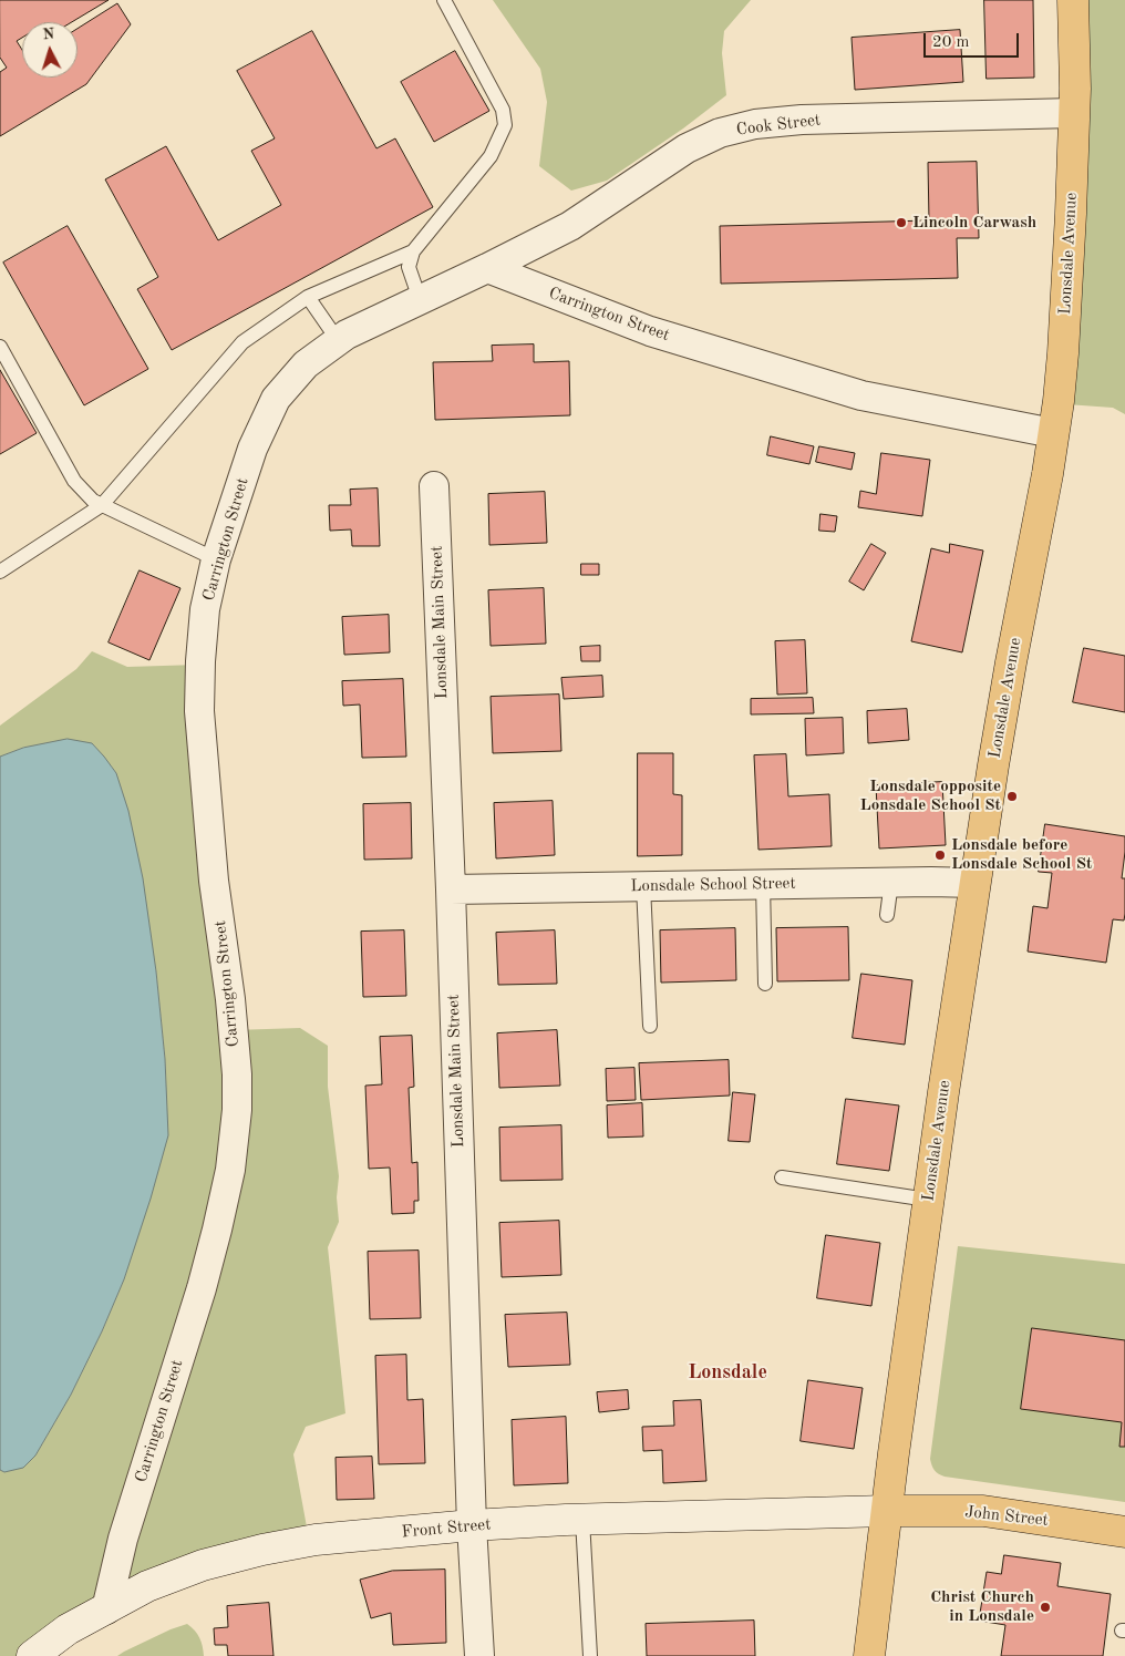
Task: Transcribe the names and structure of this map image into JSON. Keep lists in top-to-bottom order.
{
  "streets": {
    "main road": ["Lonsdale Avenue", "John Street", "Front Street"],
    "street": [
      "Cook Street",
      "Carrington Street",
      "Lonsdale Main Street",
      "Lonsdale School Street"
    ]
  },
  "crossings": [
    ["Cook Street", "Lonsdale Avenue"],
    ["Cook Street", "Carrington Street"],
    ["Lonsdale Avenue", "Carrington Street"],
    ["Lonsdale Avenue", "Lonsdale School Street"],
    ["Lonsdale Avenue", "John Street"],
    ["Lonsdale Avenue", "Front Street"],
    ["Carrington Street", "Front Street"],
    ["Lonsdale Main Street", "Lonsdale School Street"],
    ["Lonsdale Main Street", "Front Street"],
    ["John Street", "Front Street"]
  ],
  "districts": ["Lonsdale"],
  "places": [
    "Lincoln Carwash",
    "Lonsdale opposite Lonsdale School St",
    "Lonsdale before Lonsdale School St",
    "Christ Church in Lonsdale"
  ],
  "scale_bar": "20 m",
  "north": "top"
}
